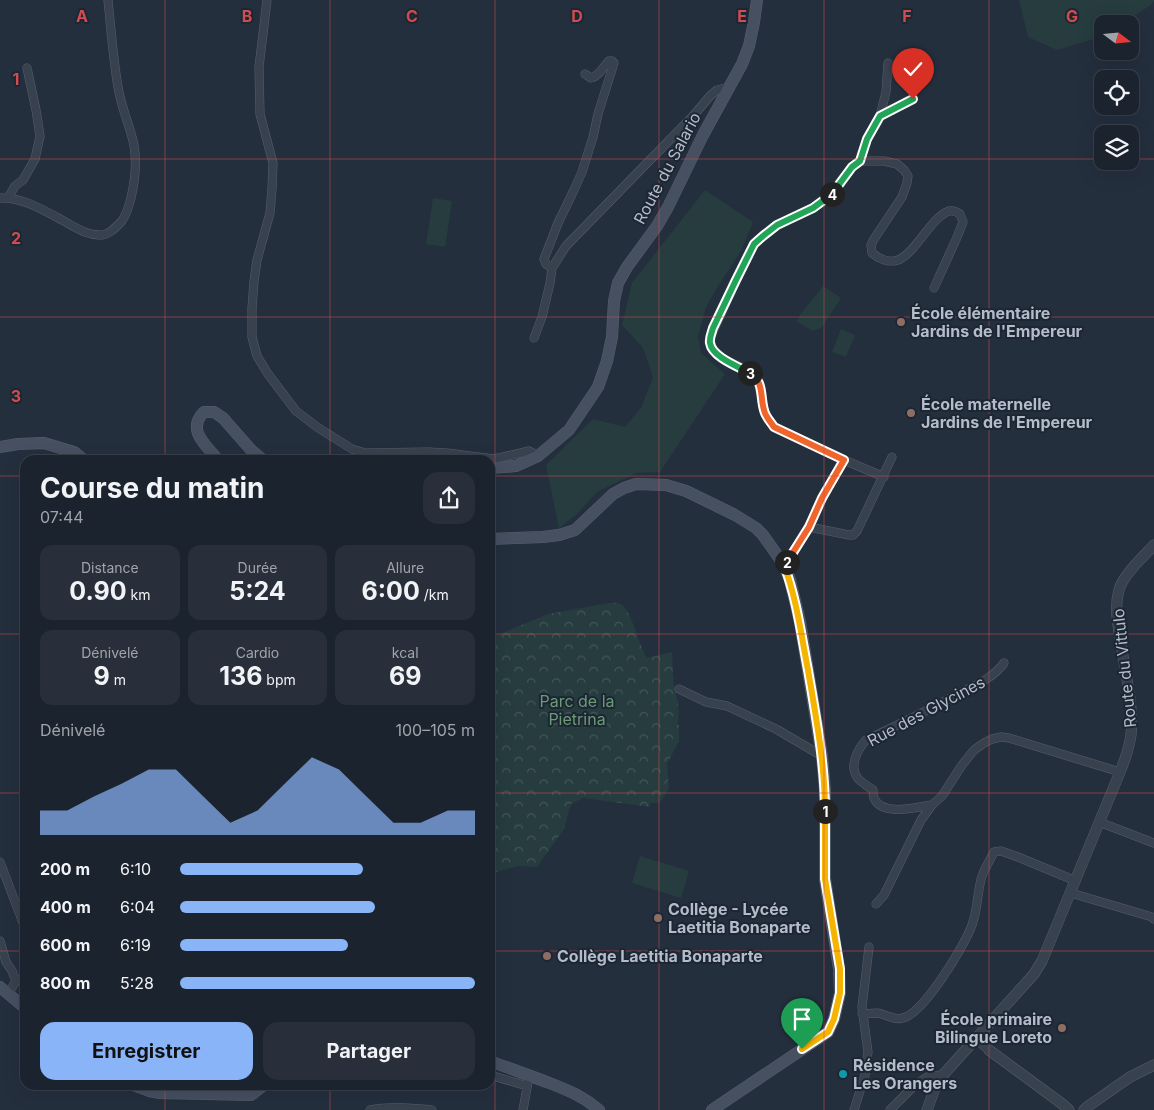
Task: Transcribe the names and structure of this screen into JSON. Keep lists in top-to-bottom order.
{
  "streets": {
    "main road": ["Route du Salario"],
    "street": ["Route du Vittulo", "Rue des Glycines"]
  },
  "parks": ["Parc de la Pietrina"],
  "places": [
    "École élémentaire Jardins de l'Empereur",
    "École maternelle Jardins de l'Empereur",
    "Collège - Lycée Laetitia Bonaparte",
    "Collège Laetitia Bonaparte",
    "École primaire Bilingue Loreto",
    "Résidence Les Orangers"
  ],
  "north": "right",
  "page": {
    "pins": [
      "4",
      "3",
      "2",
      "1"
    ],
    "heading": ["Course du matin", "07:44"],
    "stats": [
      ["Distance", "0.90 km"],
      ["Durée", "5:24"],
      ["Allure", "6:00 /km"],
      ["Dénivelé", "9 m"],
      ["Cardio", "136 bpm"],
      ["kcal", "69"]
    ],
    "chart": ["Dénivelé", "100–105 m"],
    "list": [
      {
        "name": "200 m",
        "note": "6:10"
      },
      {
        "name": "400 m",
        "note": "6:04"
      },
      {
        "name": "600 m",
        "note": "6:19"
      },
      {
        "name": "800 m",
        "note": "5:28"
      }
    ],
    "buttons": ["Enregistrer", "Partager"]
  },
  "grid": {
    "columns": [
      "A",
      "B",
      "C",
      "D",
      "E",
      "F",
      "G"
    ],
    "rows": ["1", "2", "3"]
  }
}
